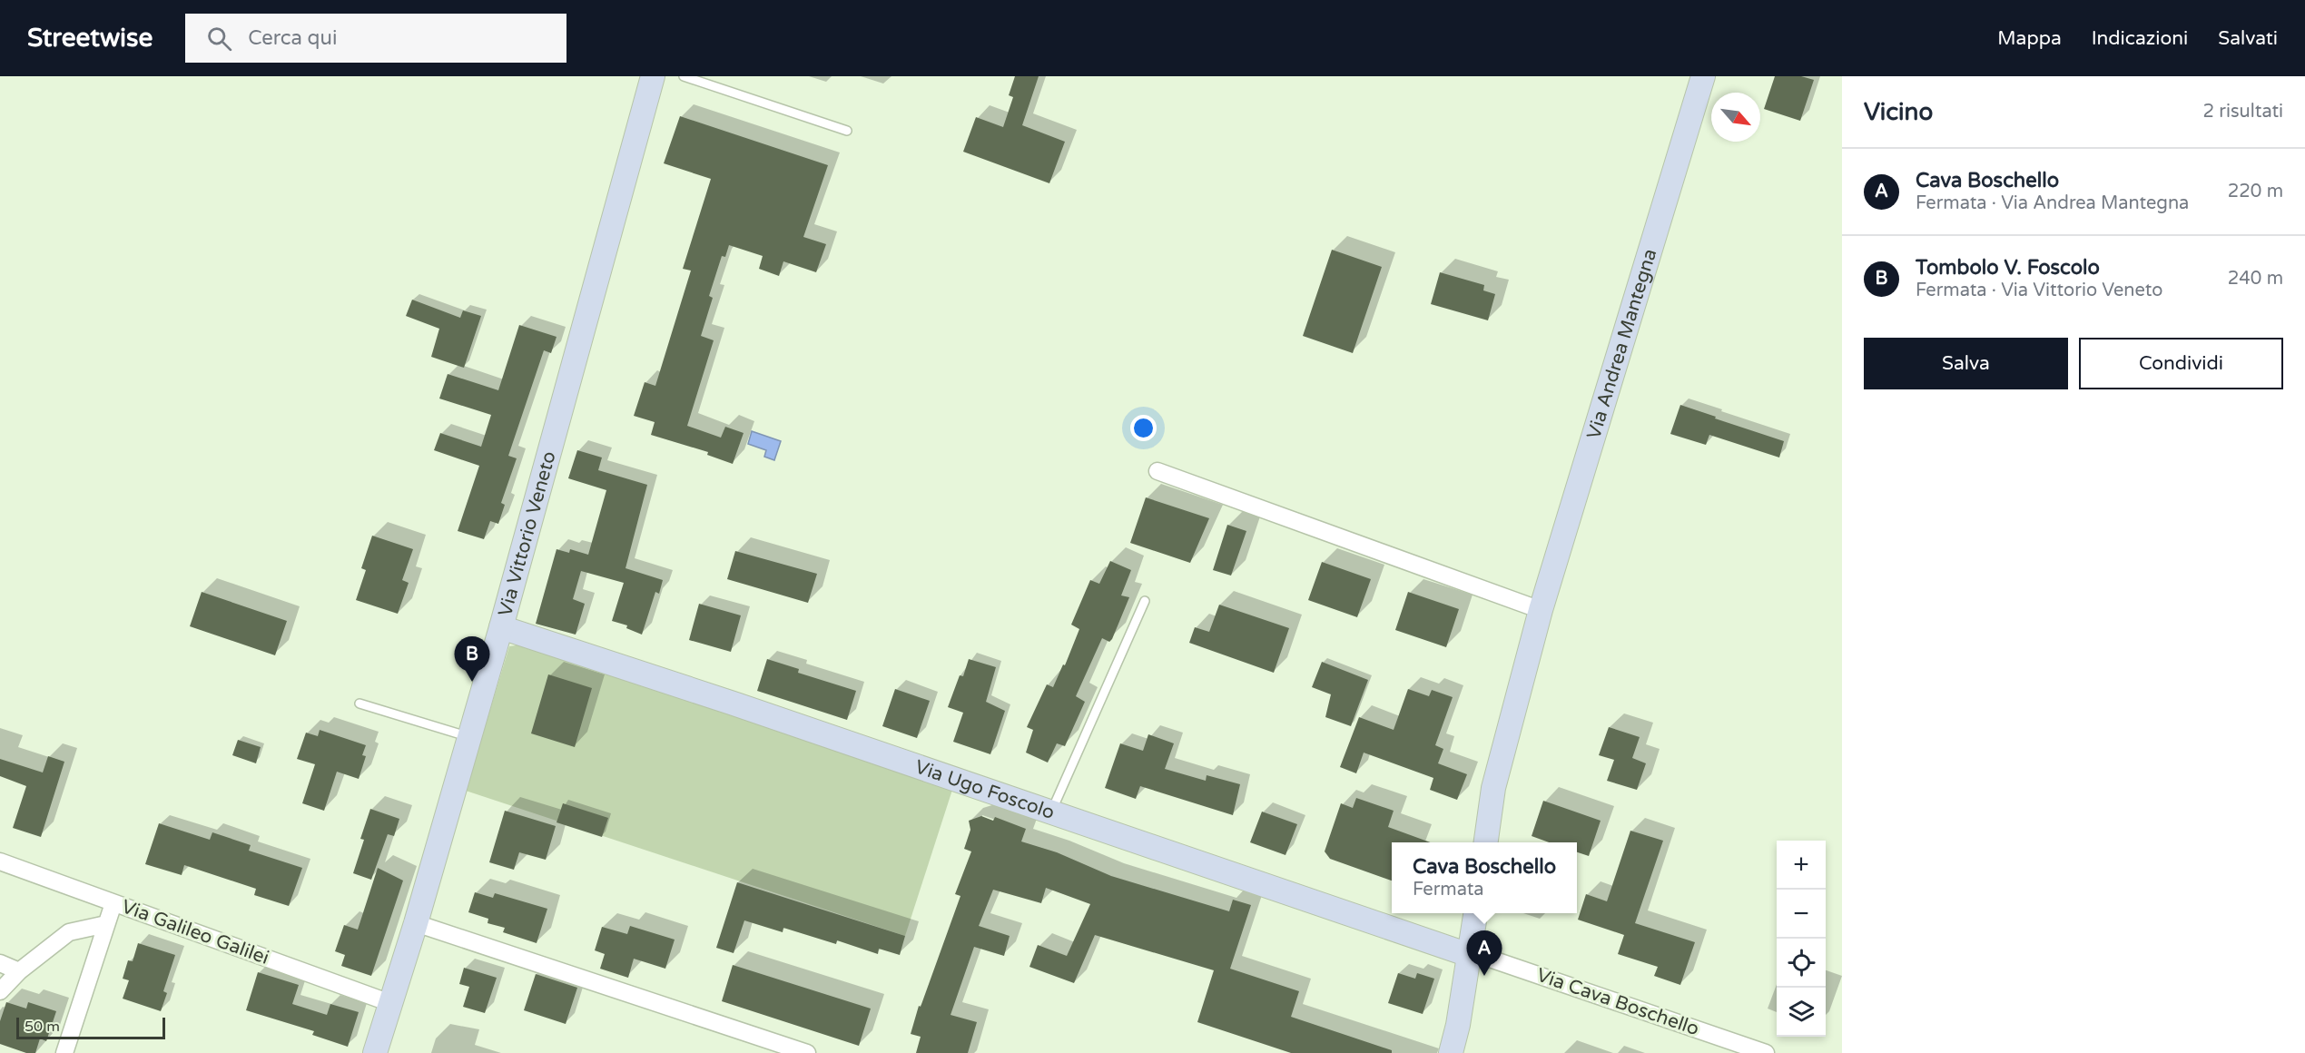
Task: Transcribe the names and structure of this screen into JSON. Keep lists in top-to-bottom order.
{
  "streets": {
    "main road": ["Via Andrea Mantegna", "Via Vittorio Veneto", "Via Ugo Foscolo"],
    "street": ["Via Galileo Galilei", "Via Cava Boschello"]
  },
  "crossings": [
    ["Via Vittorio Veneto", "Via Ugo Foscolo"],
    ["Via Vittorio Veneto", "Via Galileo Galilei"],
    ["Via Ugo Foscolo", "Via Cava Boschello"]
  ],
  "scale_bar": "50 m",
  "north": "bottom right",
  "page": {
    "header": "Streetwise",
    "search": "Cerca qui",
    "nav": ["Mappa", "Indicazioni", "Salvati"],
    "heading": ["Vicino", "2 risultati"],
    "list": [
      {
        "mark": "A",
        "name": "Cava Boschello",
        "note": "Fermata · Via Andrea Mantegna",
        "value": "220 m"
      },
      {
        "mark": "B",
        "name": "Tombolo V. Foscolo",
        "note": "Fermata · Via Vittorio Veneto",
        "value": "240 m"
      }
    ],
    "buttons": ["Salva", "Condividi"],
    "pins": ["B", "A"],
    "map_buttons": ["+", "−"],
    "popup": ["Cava Boschello", "Fermata"],
    "scale": "50 m"
  }
}
